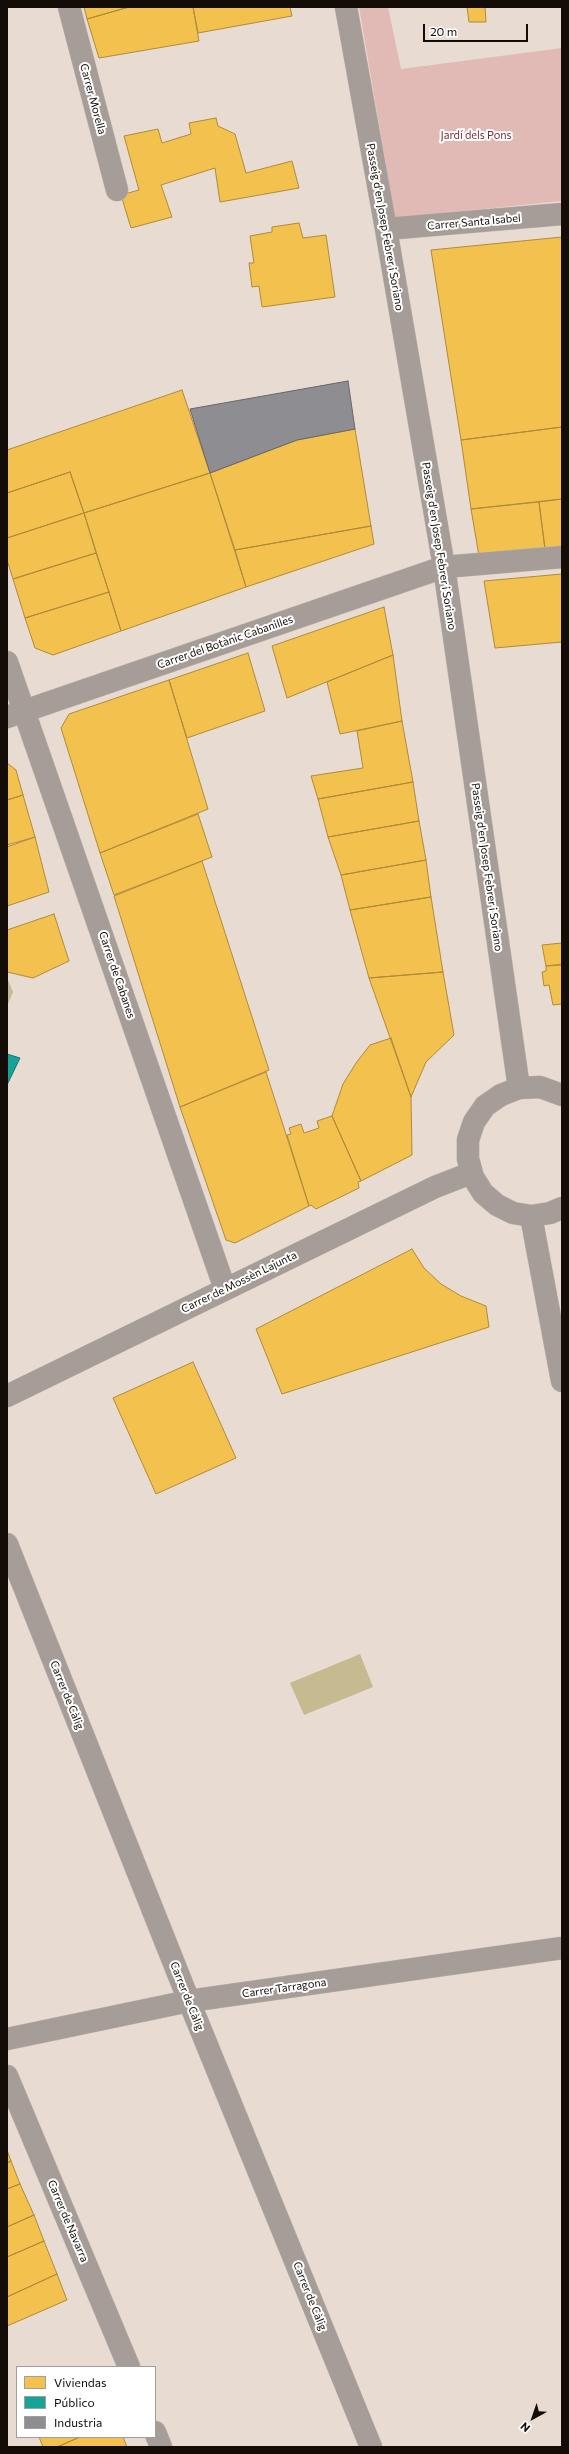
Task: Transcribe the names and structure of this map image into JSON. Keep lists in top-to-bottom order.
{
  "streets": {
    "street": [
      "Carrer Morella",
      "Carrer Santa Isabel",
      "Passeig d'en Josep Febrer i Soriano",
      "Carrer del Botànic Cabanilles",
      "Carrer de Cabanes",
      "Carrer de Mossèn Lajunta",
      "Carrer de Càlig",
      "Carrer Tarragona",
      "Carrer de Navarra"
    ]
  },
  "crossings": [
    ["Carrer Santa Isabel", "Passeig d'en Josep Febrer i Soriano"],
    ["Passeig d'en Josep Febrer i Soriano", "Carrer del Botànic Cabanilles"],
    ["Carrer del Botànic Cabanilles", "Carrer de Cabanes"],
    ["Carrer de Cabanes", "Carrer de Mossèn Lajunta"],
    ["Carrer de Càlig", "Carrer Tarragona"]
  ],
  "parks": ["Jardí dels Pons"],
  "legend": ["Viviendas", "Público", "Industria"],
  "scale_bar": "20 m",
  "north": "bottom left"
}
